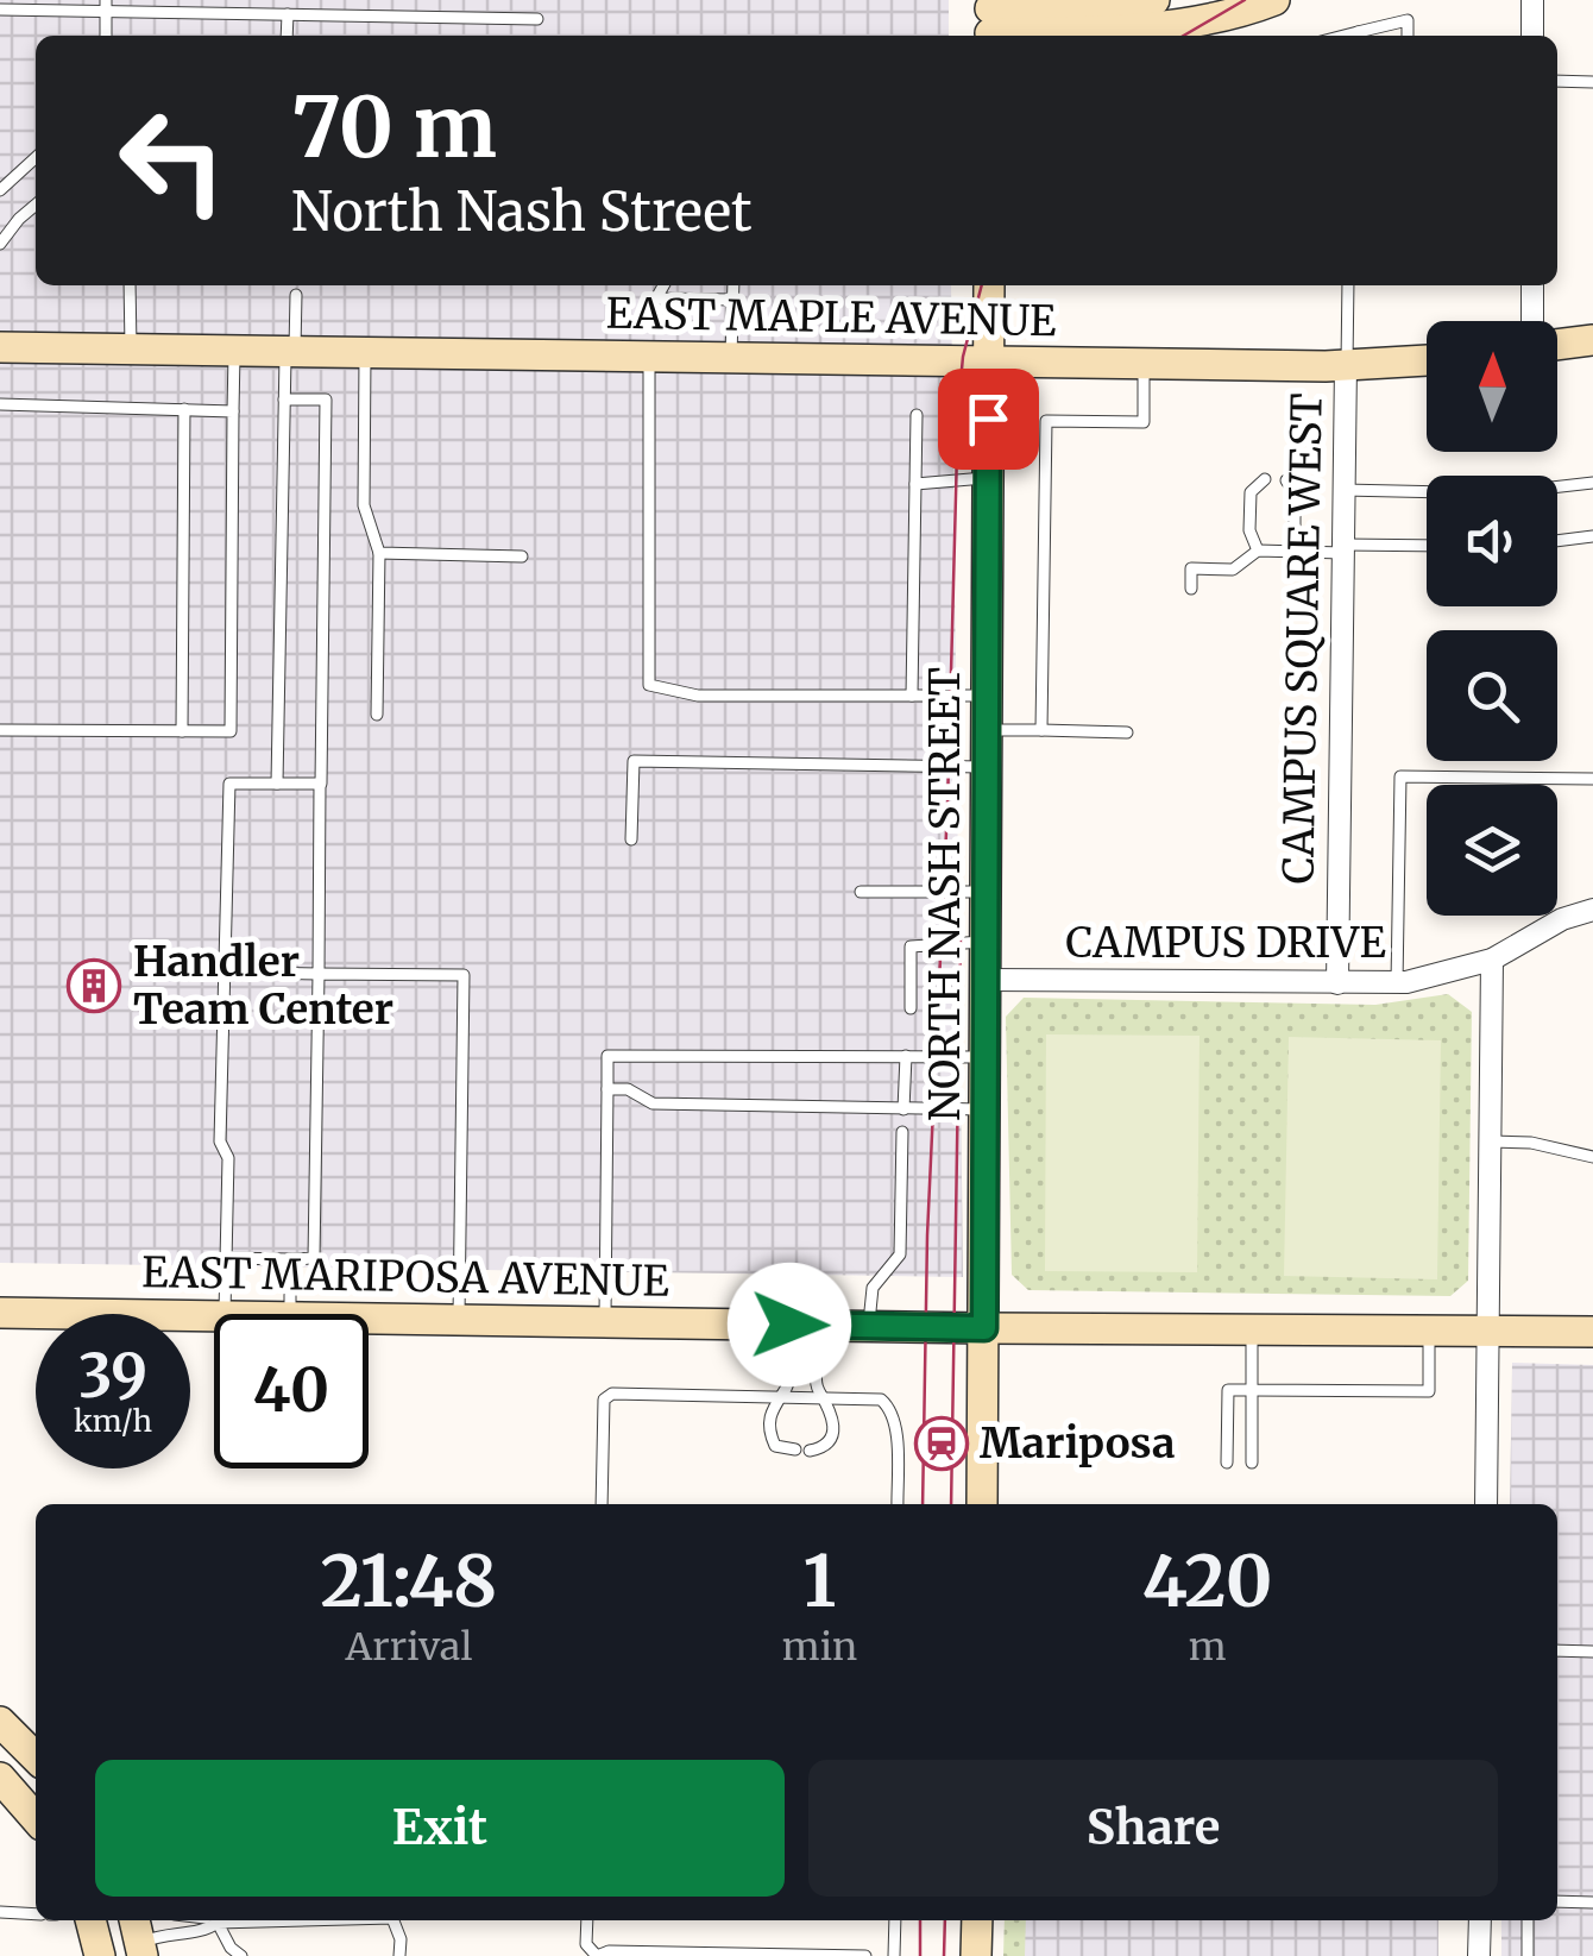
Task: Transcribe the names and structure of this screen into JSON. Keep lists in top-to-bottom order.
{
  "streets": {
    "street": [
      "EAST MAPLE AVENUE",
      "CAMPUS SQUARE WEST",
      "NORTH NASH STREET",
      "CAMPUS DRIVE",
      "EAST MARIPOSA AVENUE"
    ]
  },
  "crossings": [
    ["EAST MAPLE AVENUE", "CAMPUS SQUARE WEST"],
    ["EAST MAPLE AVENUE", "NORTH NASH STREET"],
    ["CAMPUS SQUARE WEST", "CAMPUS DRIVE"],
    ["NORTH NASH STREET", "CAMPUS DRIVE"],
    ["NORTH NASH STREET", "EAST MARIPOSA AVENUE"]
  ],
  "places": {
    "building": ["Handler Team Center"],
    "station": ["Mariposa"]
  },
  "north": "top",
  "page": {
    "turn": ["70 m", "North Nash Street"],
    "speed": "39 km/h",
    "limit": "40",
    "eta": [
      "21:48",
      "Arrival",
      "1",
      "min",
      "420",
      "m"
    ],
    "buttons": ["Exit", "Share"]
  }
}
